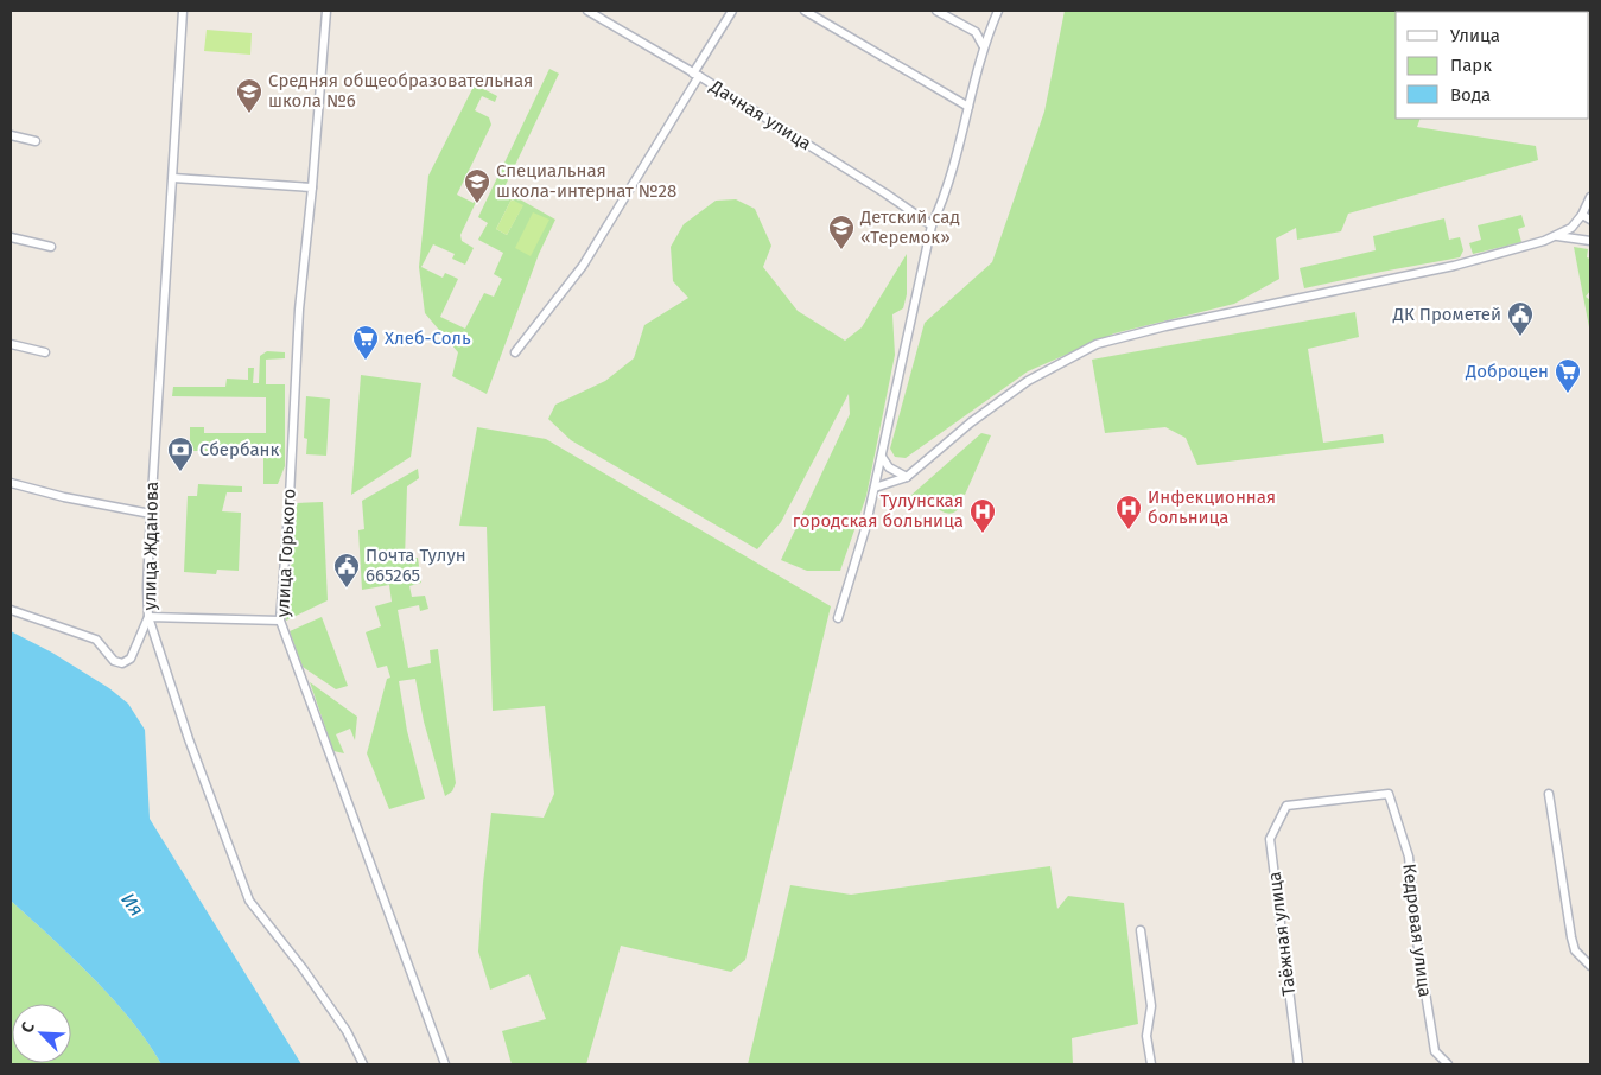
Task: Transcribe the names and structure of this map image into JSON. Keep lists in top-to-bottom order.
{
  "streets": {
    "street": [
      "Дачная улица",
      "улица Жданова",
      "улица Горького",
      "Кедровая улица",
      "Таёжная улица"
    ]
  },
  "crossings": [
    ["Кедровая улица", "Таёжная улица"]
  ],
  "water": ["Ия"],
  "places": {
    "school or university": ["Средняя общеобразовательная школа №6", "Специальная школа-интернат №28", "Детский сад «Теремок»"],
    "public building": ["ДК Прометей", "Почта Тулун 665265"],
    "supermarket": ["Хлеб-Соль", "Доброцен"],
    "bank": ["Сбербанк"],
    "hospital": ["Инфекционная больница", "Тулунская городская больница"]
  },
  "legend": ["Улица", "Парк", "Вода"],
  "north": "top left"
}
